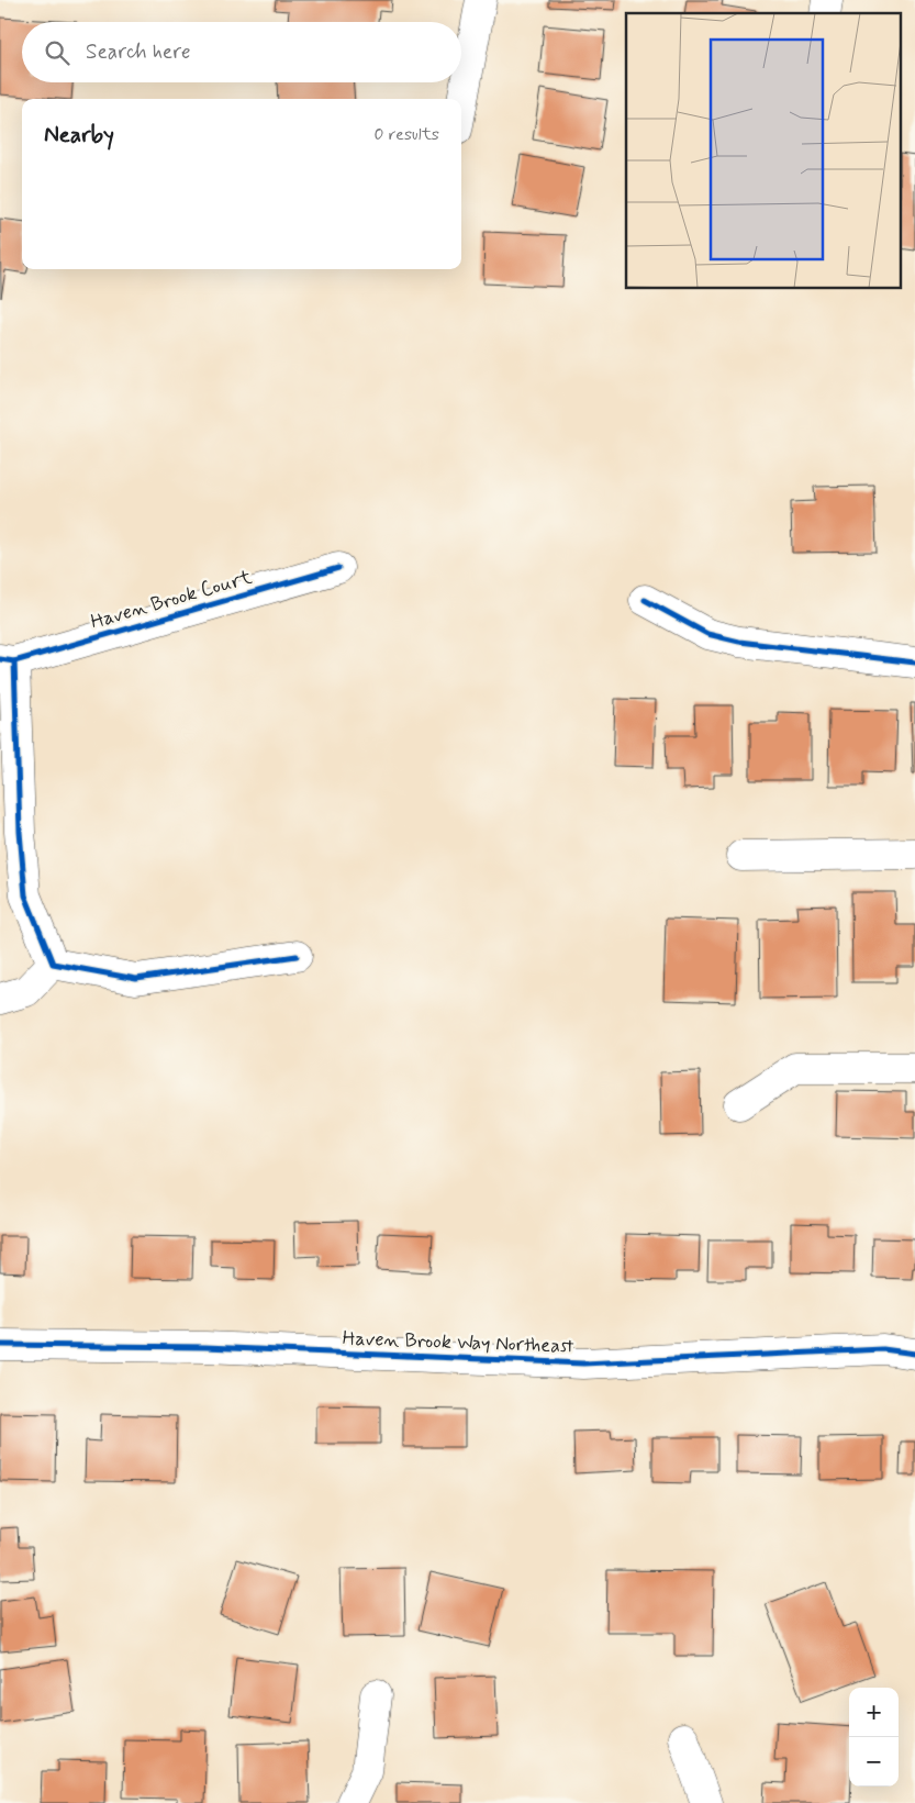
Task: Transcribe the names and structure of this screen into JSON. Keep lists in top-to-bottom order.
{
  "streets": {
    "street": ["Haven Brook Court", "Haven Brook Way Northeast"]
  },
  "page": {
    "search": "Search here",
    "heading": ["Nearby", "0 results"],
    "map_buttons": ["+", "−"]
  }
}
